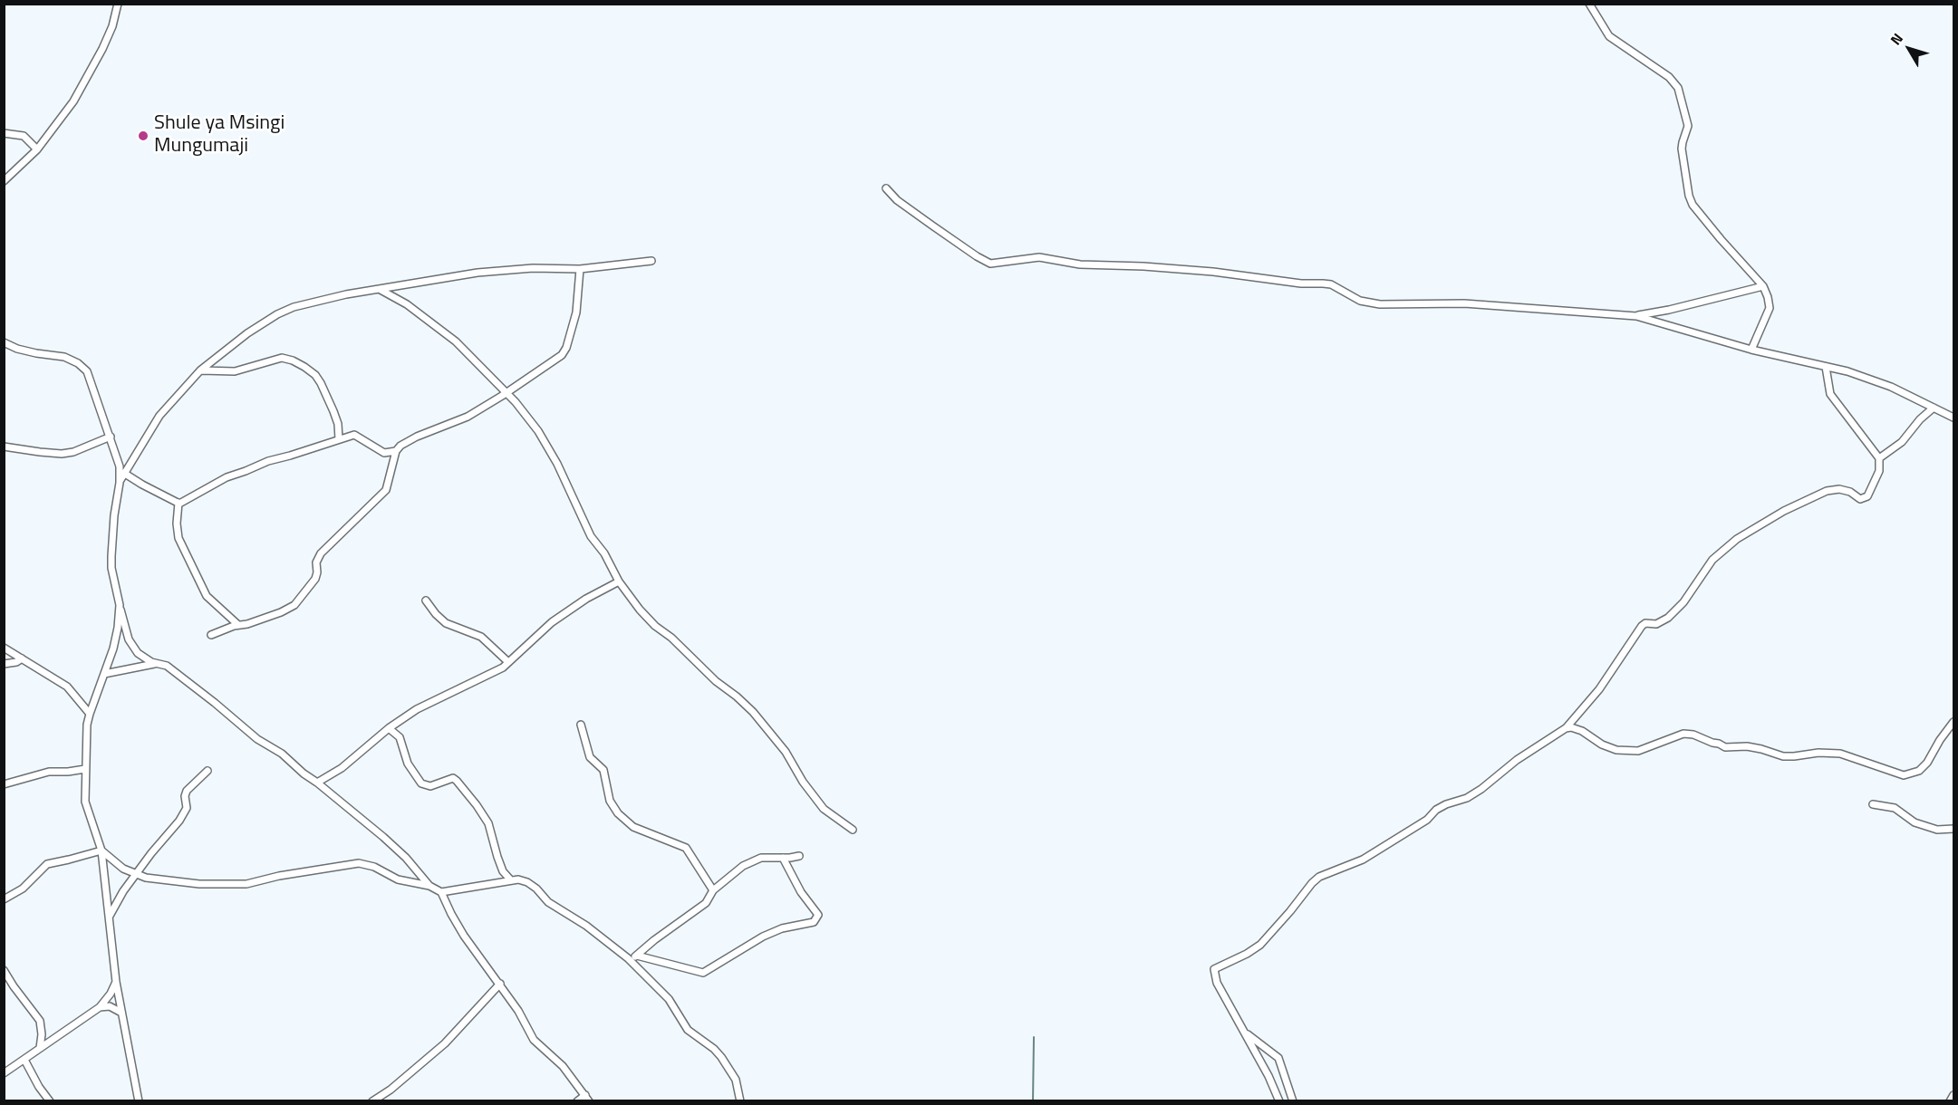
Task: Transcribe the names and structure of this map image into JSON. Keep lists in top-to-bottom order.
{
  "places": ["Shule ya Msingi Mungumaji"],
  "north": "top left"
}
